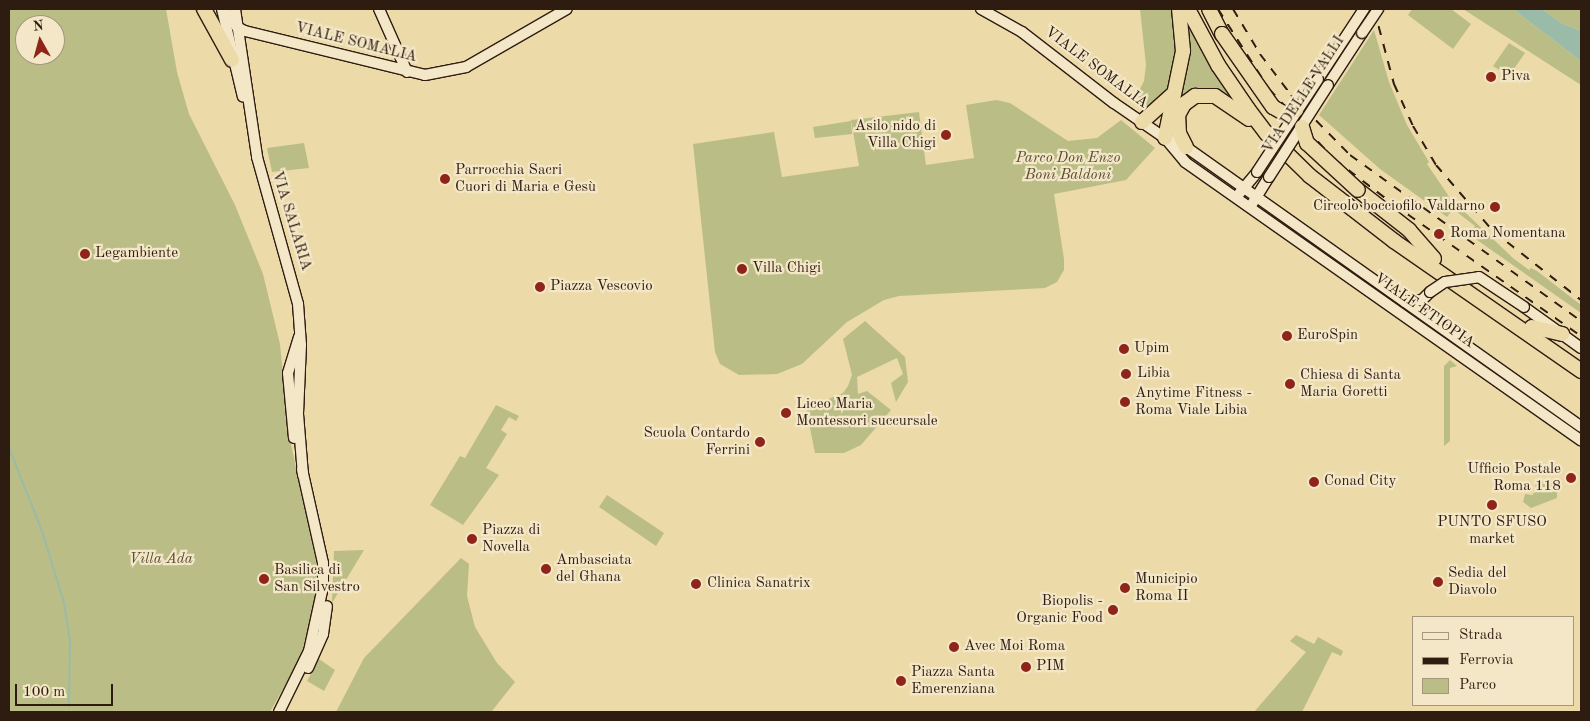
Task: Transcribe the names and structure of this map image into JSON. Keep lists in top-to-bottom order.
{
  "streets": {
    "main road": [
      "VIALE SOMALIA",
      "VIA DELLE VALLI",
      "VIA SALARIA",
      "VIALE ETIOPIA"
    ]
  },
  "crossings": [
    ["VIALE SOMALIA", "VIA DELLE VALLI"],
    ["VIALE SOMALIA", "VIA SALARIA"],
    ["VIA DELLE VALLI", "VIALE ETIOPIA"]
  ],
  "parks": ["Parco Don Enzo Boni Baldoni", "Villa Ada"],
  "places": [
    "Piva",
    "Asilo nido di Villa Chigi",
    "Parrocchia Sacri Cuori di Maria e Gesù",
    "Circolo bocciofilo Valdarno",
    "Roma Nomentana",
    "Legambiente",
    "Villa Chigi",
    "Piazza Vescovio",
    "EuroSpin",
    "Upim",
    "Libia",
    "Chiesa di Santa Maria Goretti",
    "Anytime Fitness - Roma Viale Libia",
    "Liceo Maria Montessori succursale",
    "Scuola Contardo Ferrini",
    "Ufficio Postale Roma 118",
    "Conad City",
    "PUNTO SFUSO market",
    "Piazza di Novella",
    "Ambasciata del Ghana",
    "Basilica di San Silvestro",
    "Sedia del Diavolo",
    "Clinica Sanatrix",
    "Municipio Roma II",
    "Biopolis - Organic Food",
    "Avec Moi Roma",
    "PIM",
    "Piazza Santa Emerenziana"
  ],
  "legend": ["Strada", "Ferrovia", "Parco"],
  "scale_bar": "100 m",
  "north": "top"
}
